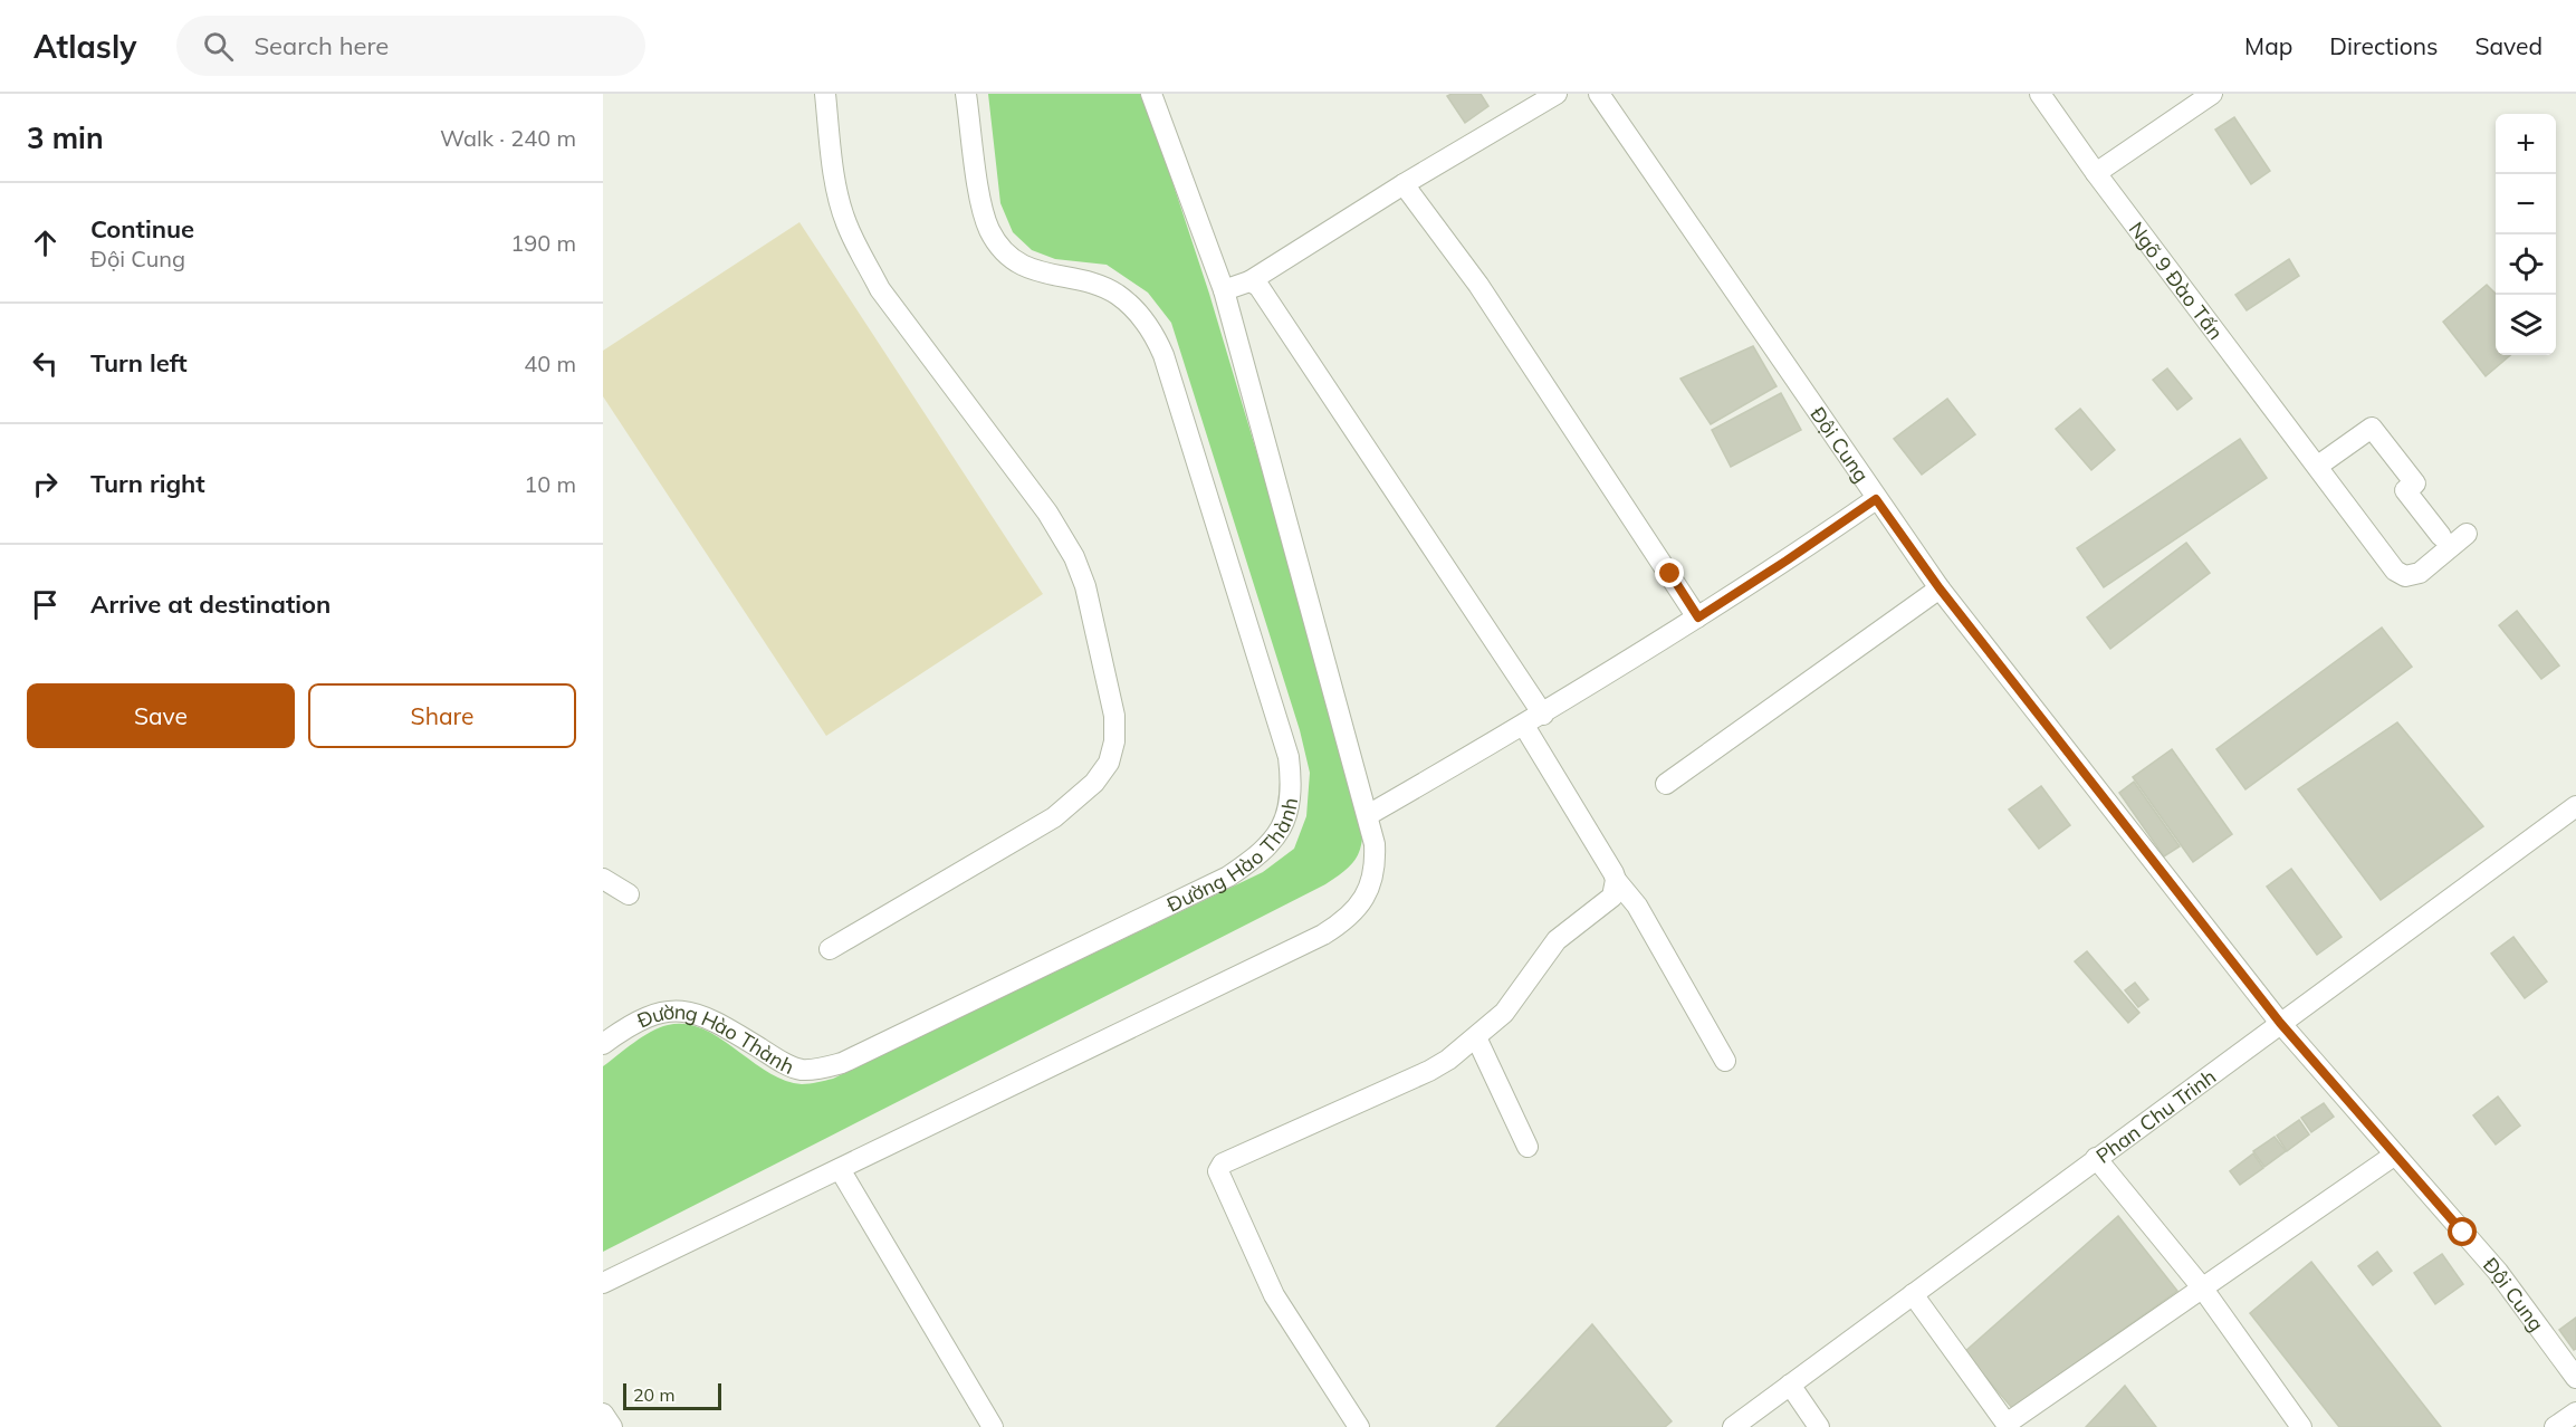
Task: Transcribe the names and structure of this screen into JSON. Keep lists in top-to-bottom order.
{
  "streets": {
    "street": [
      "Ngõ 9 Đào Tấn",
      "Đội Cung",
      "Đường Hào Thành",
      "Phan Chu Trinh"
    ]
  },
  "crossings": [
    ["Đội Cung", "Phan Chu Trinh"]
  ],
  "scale_bar": "20 m",
  "page": {
    "header": "Atlasly",
    "search": "Search here",
    "nav": ["Map", "Directions", "Saved"],
    "heading": ["3 min", "Walk · 240 m"],
    "map_buttons": ["+", "−"],
    "list": [
      ["Continue", "Đội Cung", "190 m"],
      ["Turn left", "40 m"],
      ["Turn right", "10 m"],
      "Arrive at destination"
    ],
    "buttons": ["Save", "Share"],
    "scale": "20 m"
  }
}
